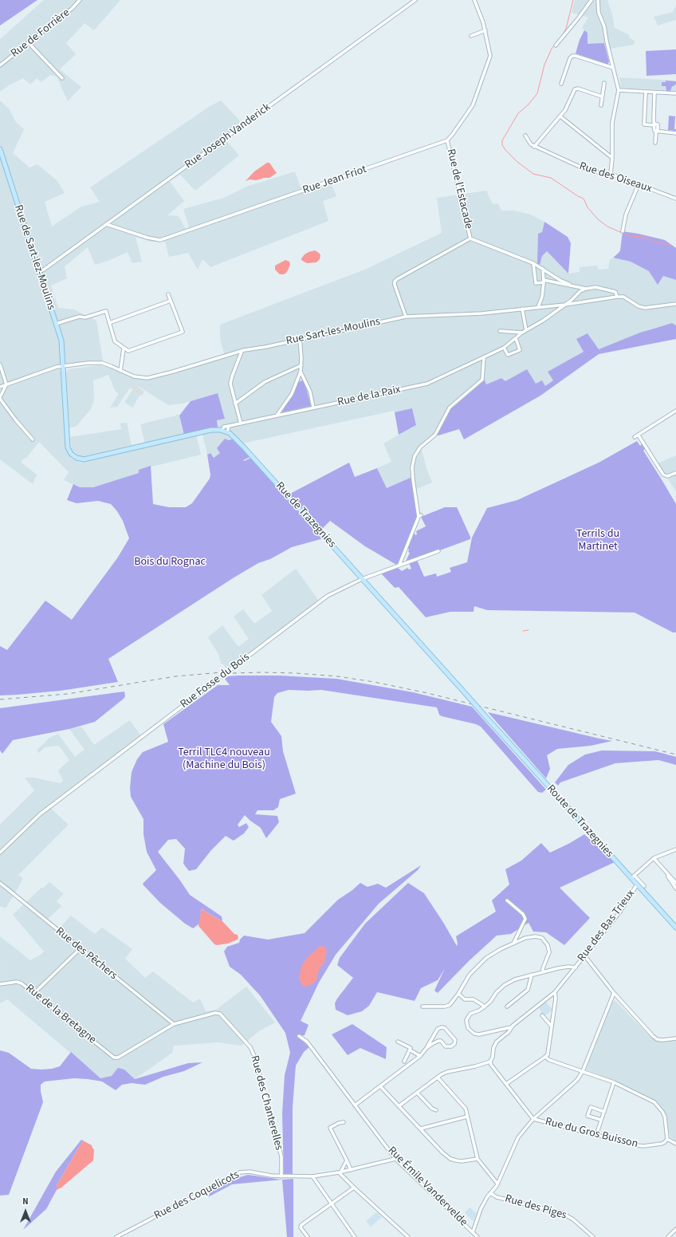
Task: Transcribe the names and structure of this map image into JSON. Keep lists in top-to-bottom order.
{
  "streets": {
    "main road": ["Rue de Sart-lez-Moulins", "Rue de Trazegnies", "Route de Trazegnies"],
    "street": [
      "Rue de Forrière",
      "Rue Joseph Vanderick",
      "Rue des Oiseaux",
      "Rue Jean Friot",
      "Rue de l'Estacade",
      "Rue Sart-les-Moulins",
      "Rue de la Paix",
      "Rue Fosse du Bois",
      "Rue des Bas Trieux",
      "Rue des Pêchers",
      "Rue de la Bretagne",
      "Rue des Chanterelles",
      "Rue du Gros Buisson",
      "Rue Émile Vandervelde",
      "Rue des Coquelicots",
      "Rue des Piges"
    ]
  },
  "crossings": [
    ["Rue Joseph Vanderick", "Rue Jean Friot"],
    ["Rue Joseph Vanderick", "Rue de Sart-lez-Moulins"],
    ["Rue Jean Friot", "Rue de l'Estacade"],
    ["Rue de Sart-lez-Moulins", "Rue Sart-les-Moulins"],
    ["Rue de Sart-lez-Moulins", "Rue de Trazegnies"],
    ["Rue Sart-les-Moulins", "Rue de la Paix"],
    ["Rue de la Paix", "Rue de Trazegnies"],
    ["Rue de Trazegnies", "Rue Fosse du Bois"],
    ["Rue de Trazegnies", "Route de Trazegnies"],
    ["Route de Trazegnies", "Rue des Bas Trieux"],
    ["Rue des Pêchers", "Rue de la Bretagne"],
    ["Rue des Pêchers", "Rue des Chanterelles"],
    ["Rue de la Bretagne", "Rue des Chanterelles"],
    ["Rue des Chanterelles", "Rue des Coquelicots"],
    ["Rue Émile Vandervelde", "Rue des Coquelicots"]
  ],
  "parks": ["Terrils du Martinet", "Bois du Rognac", "Terril TLC4 nouveau (Machine du Bois)"],
  "north": "top"
}
